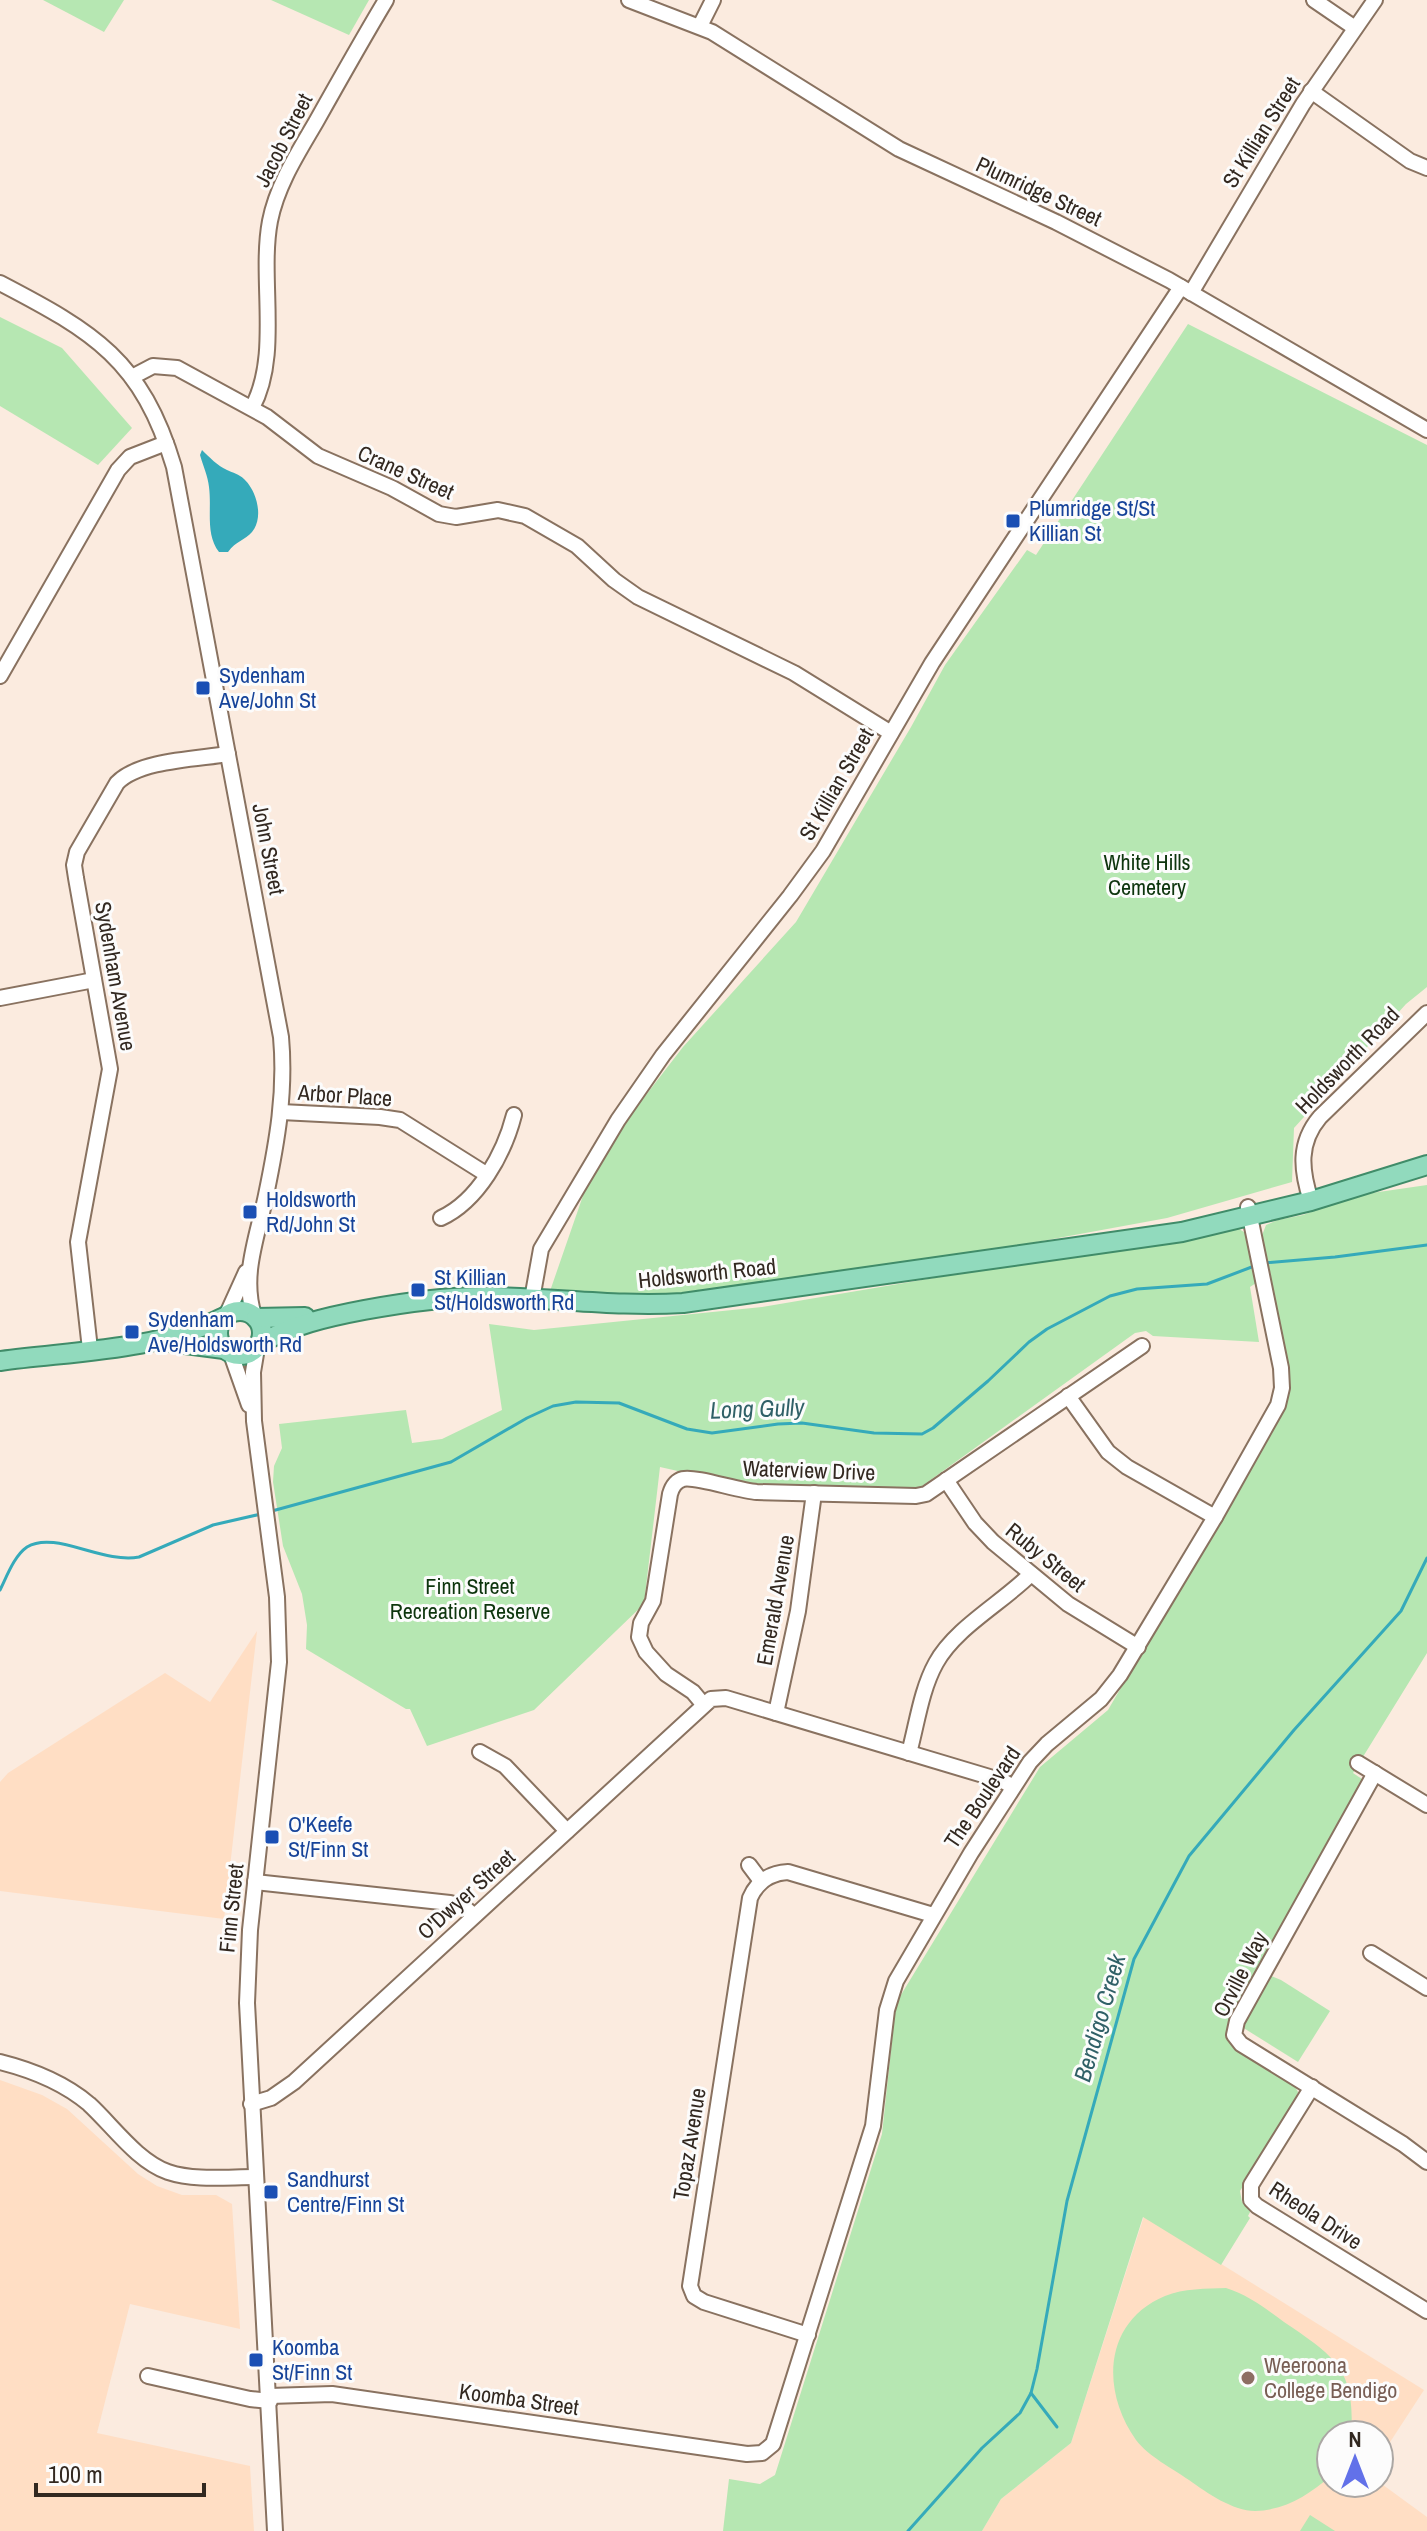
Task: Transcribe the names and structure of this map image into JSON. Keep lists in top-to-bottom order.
{
  "streets": {
    "main road": ["Holdsworth Road"],
    "street": [
      "St Killian Street",
      "Jacob Street",
      "Plumridge Street",
      "Crane Street",
      "John Street",
      "Sydenham Avenue",
      "Arbor Place",
      "Waterview Drive",
      "Ruby Street",
      "Emerald Avenue",
      "The Boulevard",
      "O'Dwyer Street",
      "Finn Street",
      "Orville Way",
      "Topaz Avenue",
      "Rheola Drive",
      "Koomba Street"
    ]
  },
  "crossings": [
    ["St Killian Street", "Plumridge Street"],
    ["St Killian Street", "Crane Street"],
    ["St Killian Street", "Holdsworth Road"],
    ["Jacob Street", "Crane Street"],
    ["John Street", "Sydenham Avenue"],
    ["John Street", "Holdsworth Road"],
    ["John Street", "Arbor Place"],
    ["John Street", "Finn Street"],
    ["Holdsworth Road", "The Boulevard"],
    ["Holdsworth Road", "Finn Street"],
    ["Waterview Drive", "Ruby Street"],
    ["Waterview Drive", "Emerald Avenue"],
    ["Waterview Drive", "O'Dwyer Street"],
    ["Ruby Street", "The Boulevard"],
    ["The Boulevard", "Topaz Avenue"],
    ["The Boulevard", "Koomba Street"],
    ["O'Dwyer Street", "Finn Street"],
    ["Finn Street", "Koomba Street"],
    ["Orville Way", "Rheola Drive"]
  ],
  "water": ["Long Gully", "Bendigo Creek"],
  "parks": ["White Hills Cemetery", "Finn Street Recreation Reserve"],
  "places": {
    "transit": [
      "Plumridge St/St Killian St",
      "Sydenham Ave/John St",
      "Holdsworth Rd/John St",
      "St Killian St/Holdsworth Rd",
      "Sydenham Ave/Holdsworth Rd",
      "O'Keefe St/Finn St",
      "Sandhurst Centre/Finn St",
      "Koomba St/Finn St"
    ],
    "other": ["Weeroona College Bendigo"]
  },
  "scale_bar": "100 m",
  "north": "top"
}
